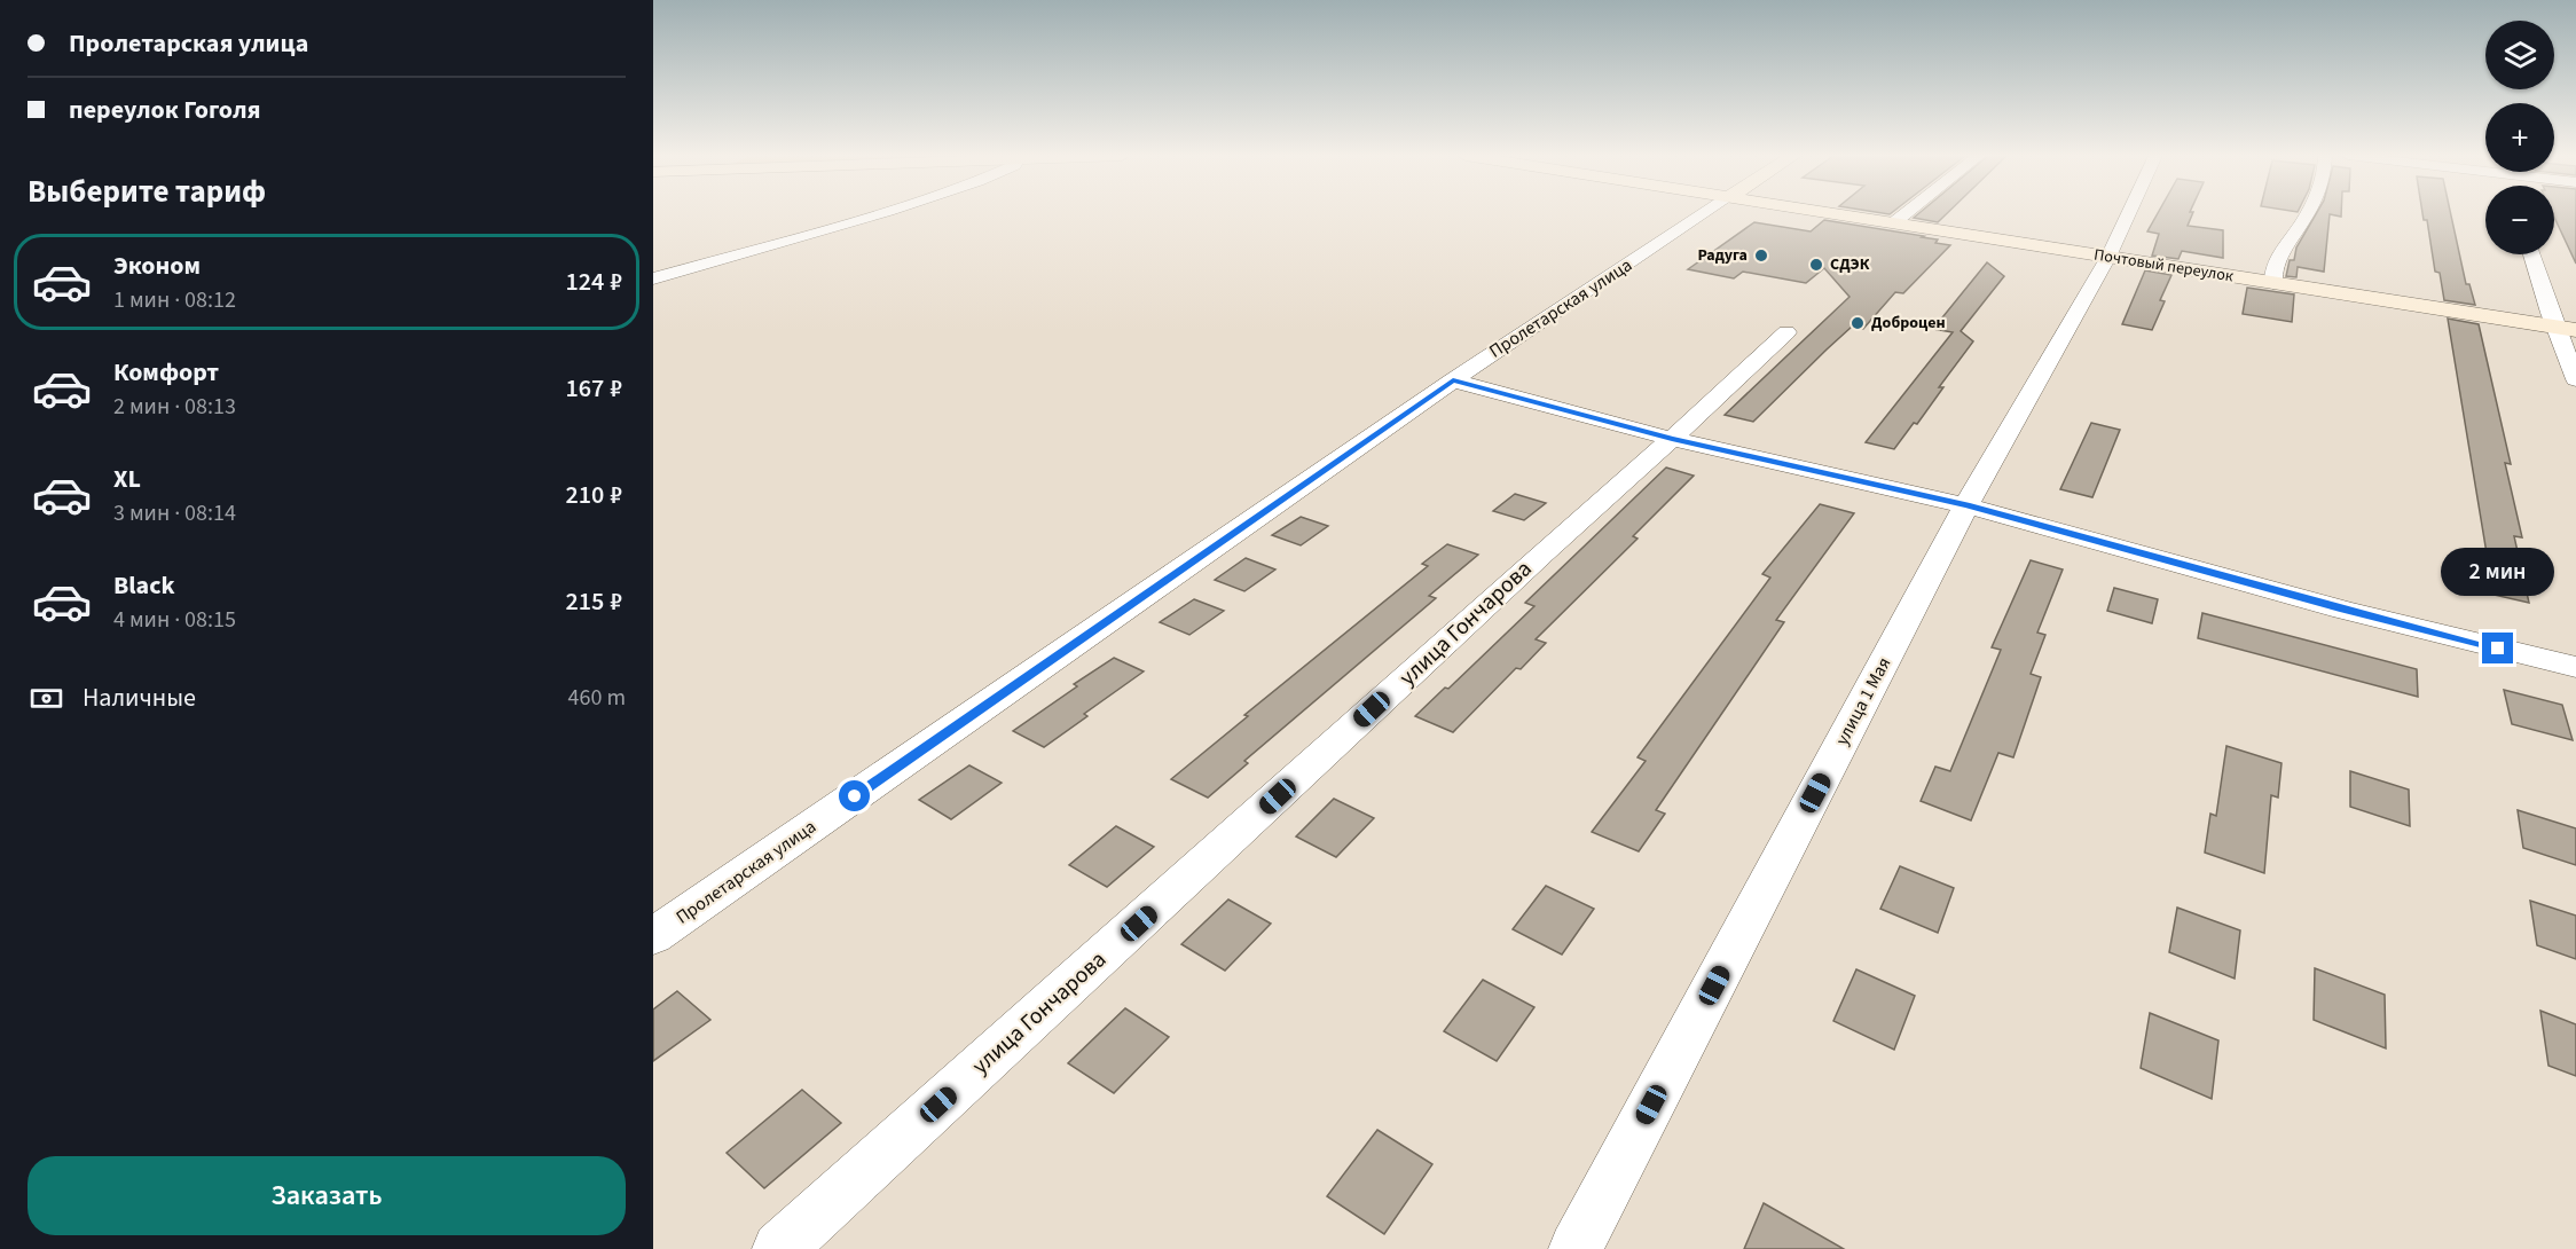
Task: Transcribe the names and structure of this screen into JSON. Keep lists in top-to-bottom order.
{
  "streets": {
    "main road": ["Почтовый переулок"],
    "street": ["Пролетарская улица", "улица Гончарова", "улица 1 Мая"]
  },
  "crossings": [
    ["Почтовый переулок", "улица 1 Мая"]
  ],
  "places": ["Радуга", "СДЭК", "Доброцен"],
  "page": {
    "banner": ["Пролетарская улица", "переулок Гоголя"],
    "map_buttons": ["+", "−"],
    "heading": "Выберите тариф",
    "list": [
      {
        "name": "Эконом",
        "note": "1 мин · 08:12",
        "value": "124 ₽"
      },
      {
        "name": "Комфорт",
        "note": "2 мин · 08:13",
        "value": "167 ₽"
      },
      {
        "name": "XL",
        "note": "3 мин · 08:14",
        "value": "210 ₽"
      },
      {
        "name": "Black",
        "note": "4 мин · 08:15",
        "value": "215 ₽"
      }
    ],
    "bubble": "2 мин",
    "pay": ["Наличные", "460 m"],
    "buttons": "Заказать"
  }
}
